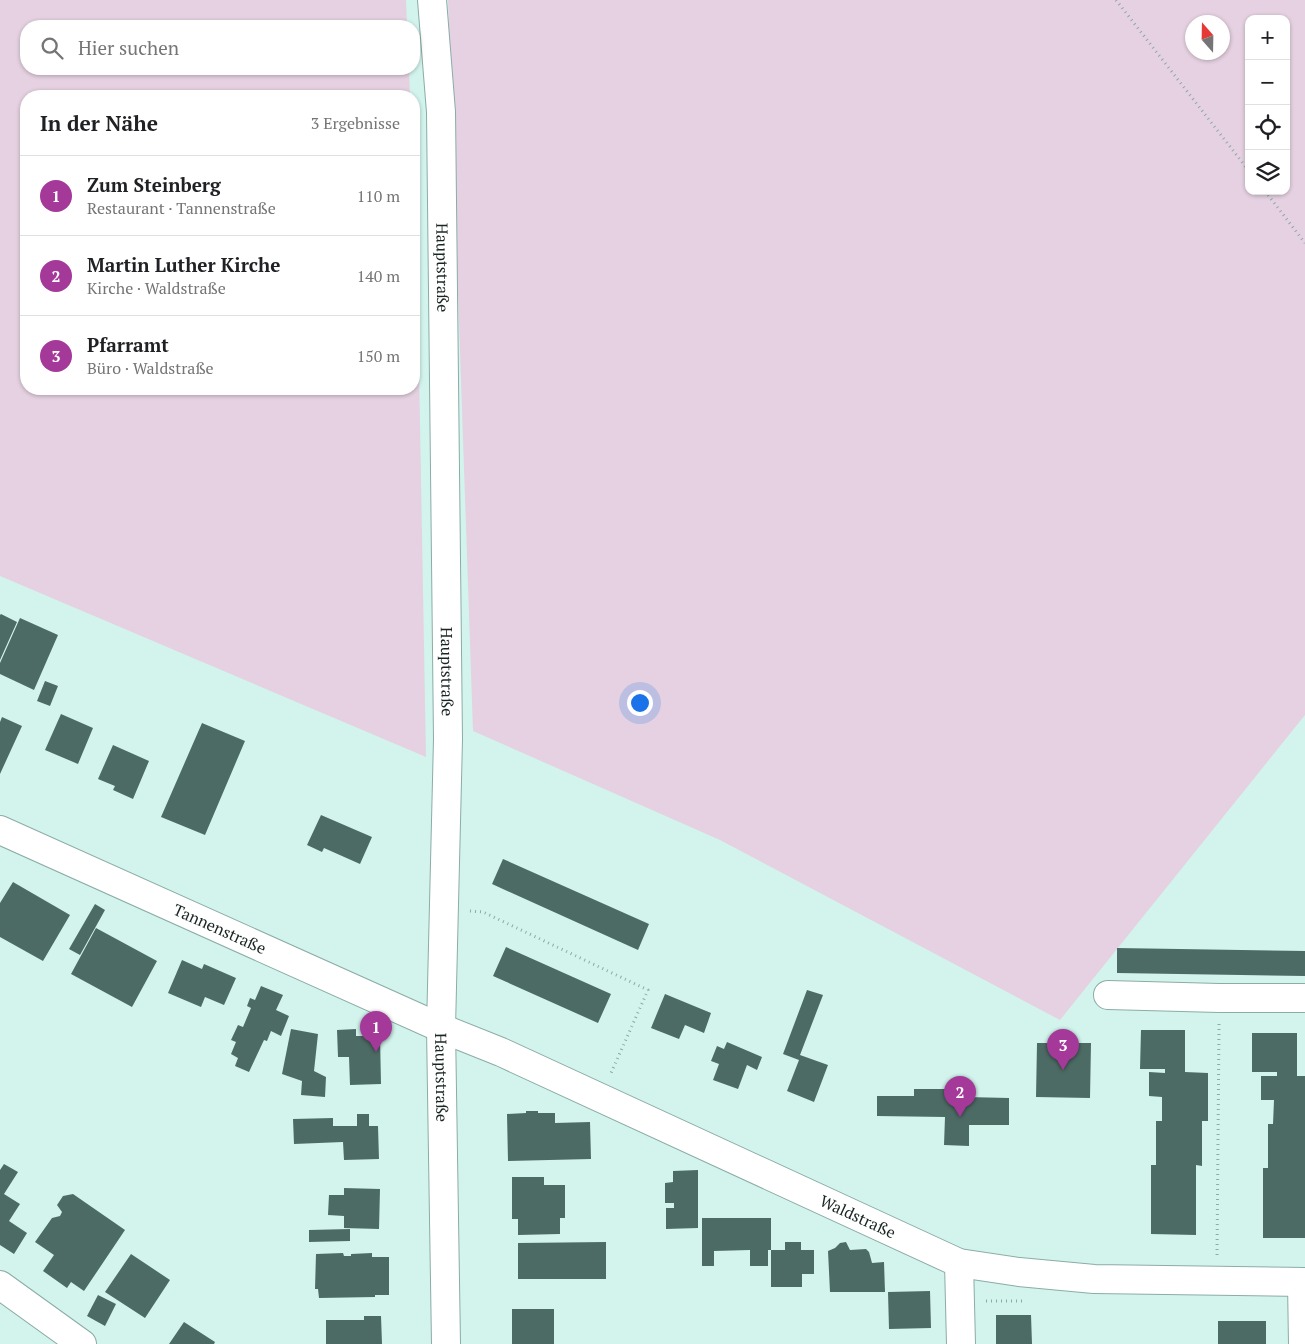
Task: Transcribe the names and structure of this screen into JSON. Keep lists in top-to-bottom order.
{
  "streets": {
    "street": ["Hauptstraße", "Tannenstraße", "Waldstraße"]
  },
  "crossings": [
    ["Hauptstraße", "Tannenstraße"],
    ["Hauptstraße", "Waldstraße"],
    ["Tannenstraße", "Waldstraße"]
  ],
  "north": "top",
  "page": {
    "map_buttons": ["+", "−"],
    "search": "Hier suchen",
    "heading": ["In der Nähe", "3 Ergebnisse"],
    "list": [
      {
        "mark": "1",
        "name": "Zum Steinberg",
        "note": "Restaurant · Tannenstraße",
        "value": "110 m"
      },
      {
        "mark": "2",
        "name": "Martin Luther Kirche",
        "note": "Kirche · Waldstraße",
        "value": "140 m"
      },
      {
        "mark": "3",
        "name": "Pfarramt",
        "note": "Büro · Waldstraße",
        "value": "150 m"
      }
    ],
    "pins": ["1", "3", "2"]
  }
}
